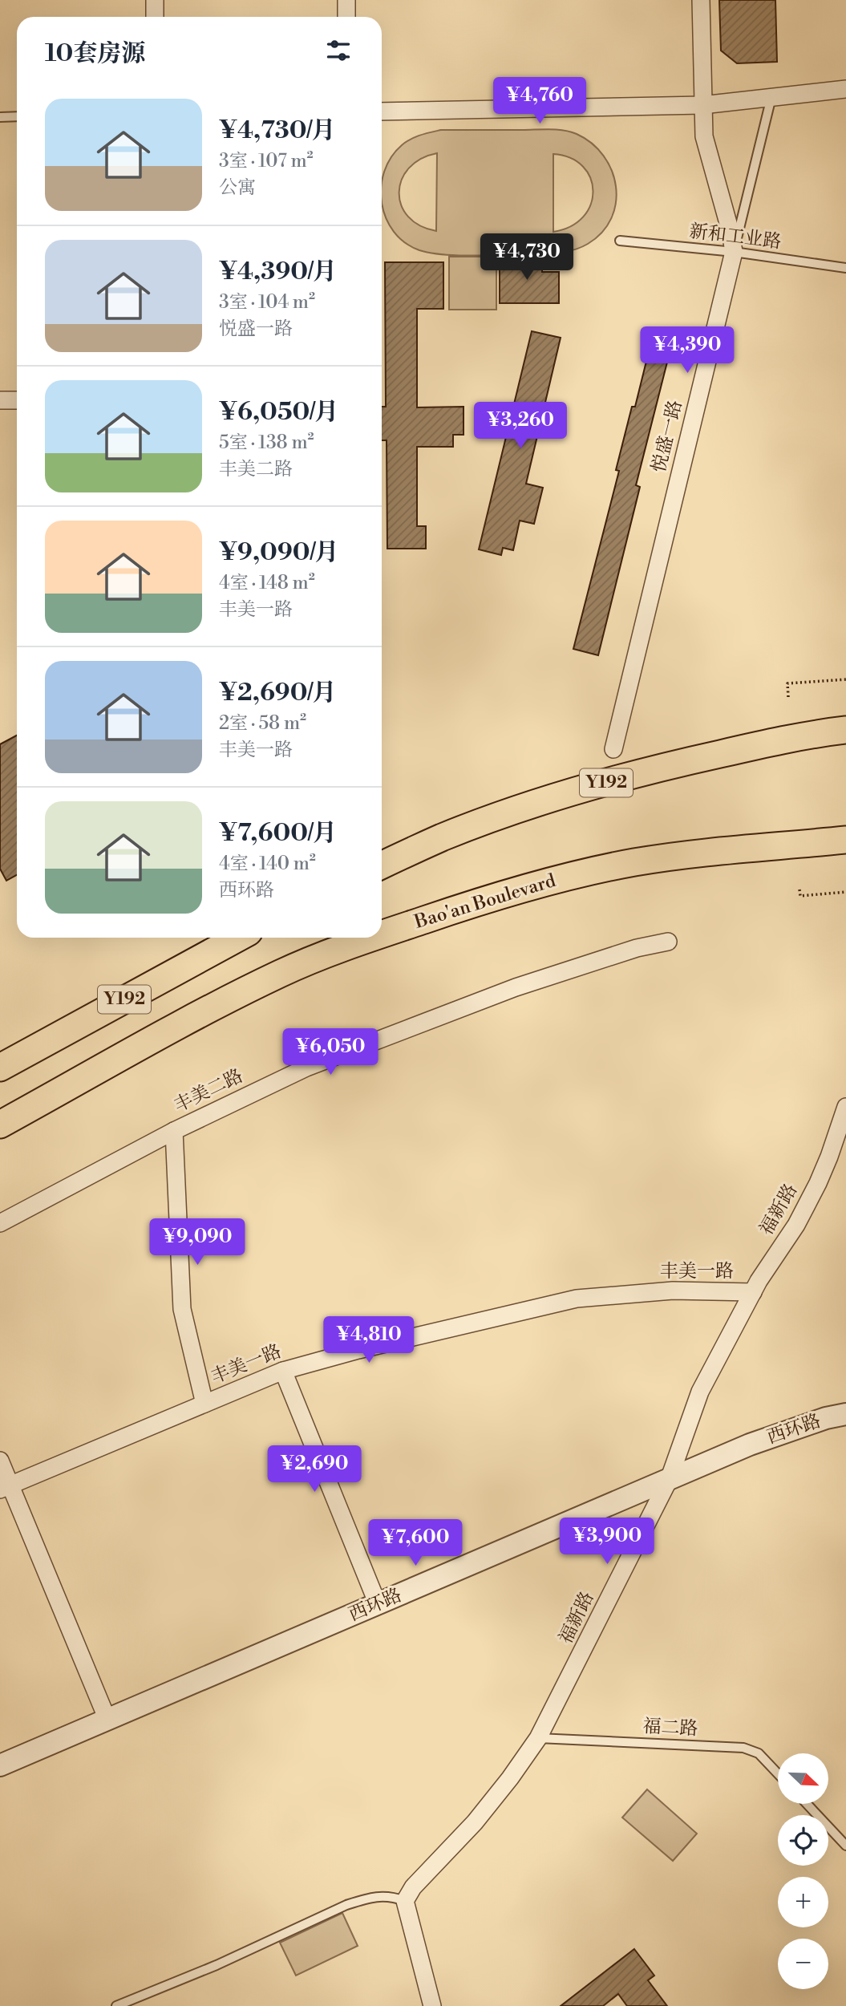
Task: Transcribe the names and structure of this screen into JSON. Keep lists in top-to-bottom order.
{
  "streets": {
    "main road": ["Y192", "Bao'an Boulevard"],
    "street": [
      "悦盛一路",
      "丰美二路",
      "福新路",
      "丰美一路",
      "西环路"
    ],
    "lane": ["新和工业路", "福二路"]
  },
  "crossings": [
    ["新和工业路", "悦盛一路"],
    ["福新路", "丰美一路"],
    ["福新路", "西环路"],
    ["福新路", "福二路"]
  ],
  "north": "bottom right",
  "page": {
    "heading": "10套房源",
    "price": [
      "¥4,760",
      "¥4,730",
      "¥4,390",
      "¥3,260",
      "¥6,050",
      "¥9,090",
      "¥4,810",
      "¥2,690",
      "¥3,900",
      "¥7,600"
    ],
    "list": [
      {
        "name": "¥4,730/月",
        "note": "3室 · 107 m² · 公寓"
      },
      {
        "name": "¥4,390/月",
        "note": "3室 · 104 m² · 悦盛一路"
      },
      {
        "name": "¥6,050/月",
        "note": "5室 · 138 m² · 丰美二路"
      },
      {
        "name": "¥9,090/月",
        "note": "4室 · 148 m² · 丰美一路"
      },
      {
        "name": "¥2,690/月",
        "note": "2室 · 58 m² · 丰美一路"
      },
      {
        "name": "¥7,600/月",
        "note": "4室 · 140 m² · 西环路"
      }
    ],
    "map_buttons": ["+", "−"]
  }
}
